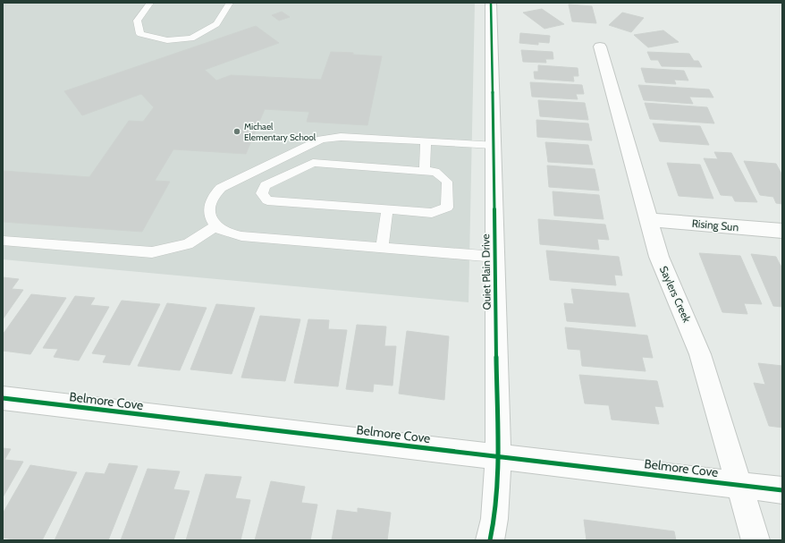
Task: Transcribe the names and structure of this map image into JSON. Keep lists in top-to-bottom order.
{
  "streets": {
    "street": [
      "Rising Sun",
      "Quiet Plain Drive",
      "Saylers Creek",
      "Belmore Cove"
    ]
  },
  "crossings": [
    ["Rising Sun", "Saylers Creek"],
    ["Quiet Plain Drive", "Belmore Cove"],
    ["Saylers Creek", "Belmore Cove"]
  ],
  "places": ["Michael Elementary School"]
}
